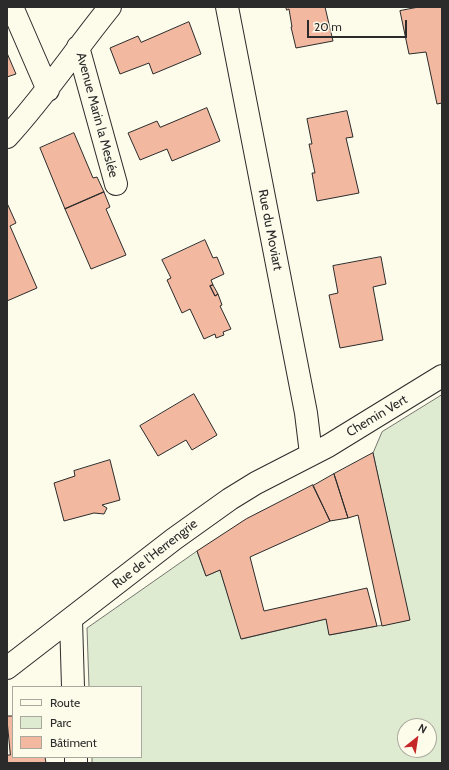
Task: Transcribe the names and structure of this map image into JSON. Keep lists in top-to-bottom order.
{
  "streets": {
    "street": [
      "Avenue Marin la Meslée",
      "Rue du Moviart",
      "Chemin Vert",
      "Rue de l'Herrengrie"
    ]
  },
  "crossings": [
    ["Rue du Moviart", "Chemin Vert"],
    ["Rue du Moviart", "Rue de l'Herrengrie"],
    ["Chemin Vert", "Rue de l'Herrengrie"]
  ],
  "legend": ["Route", "Parc", "Bâtiment"],
  "scale_bar": "20 m",
  "north": "top right"
}
